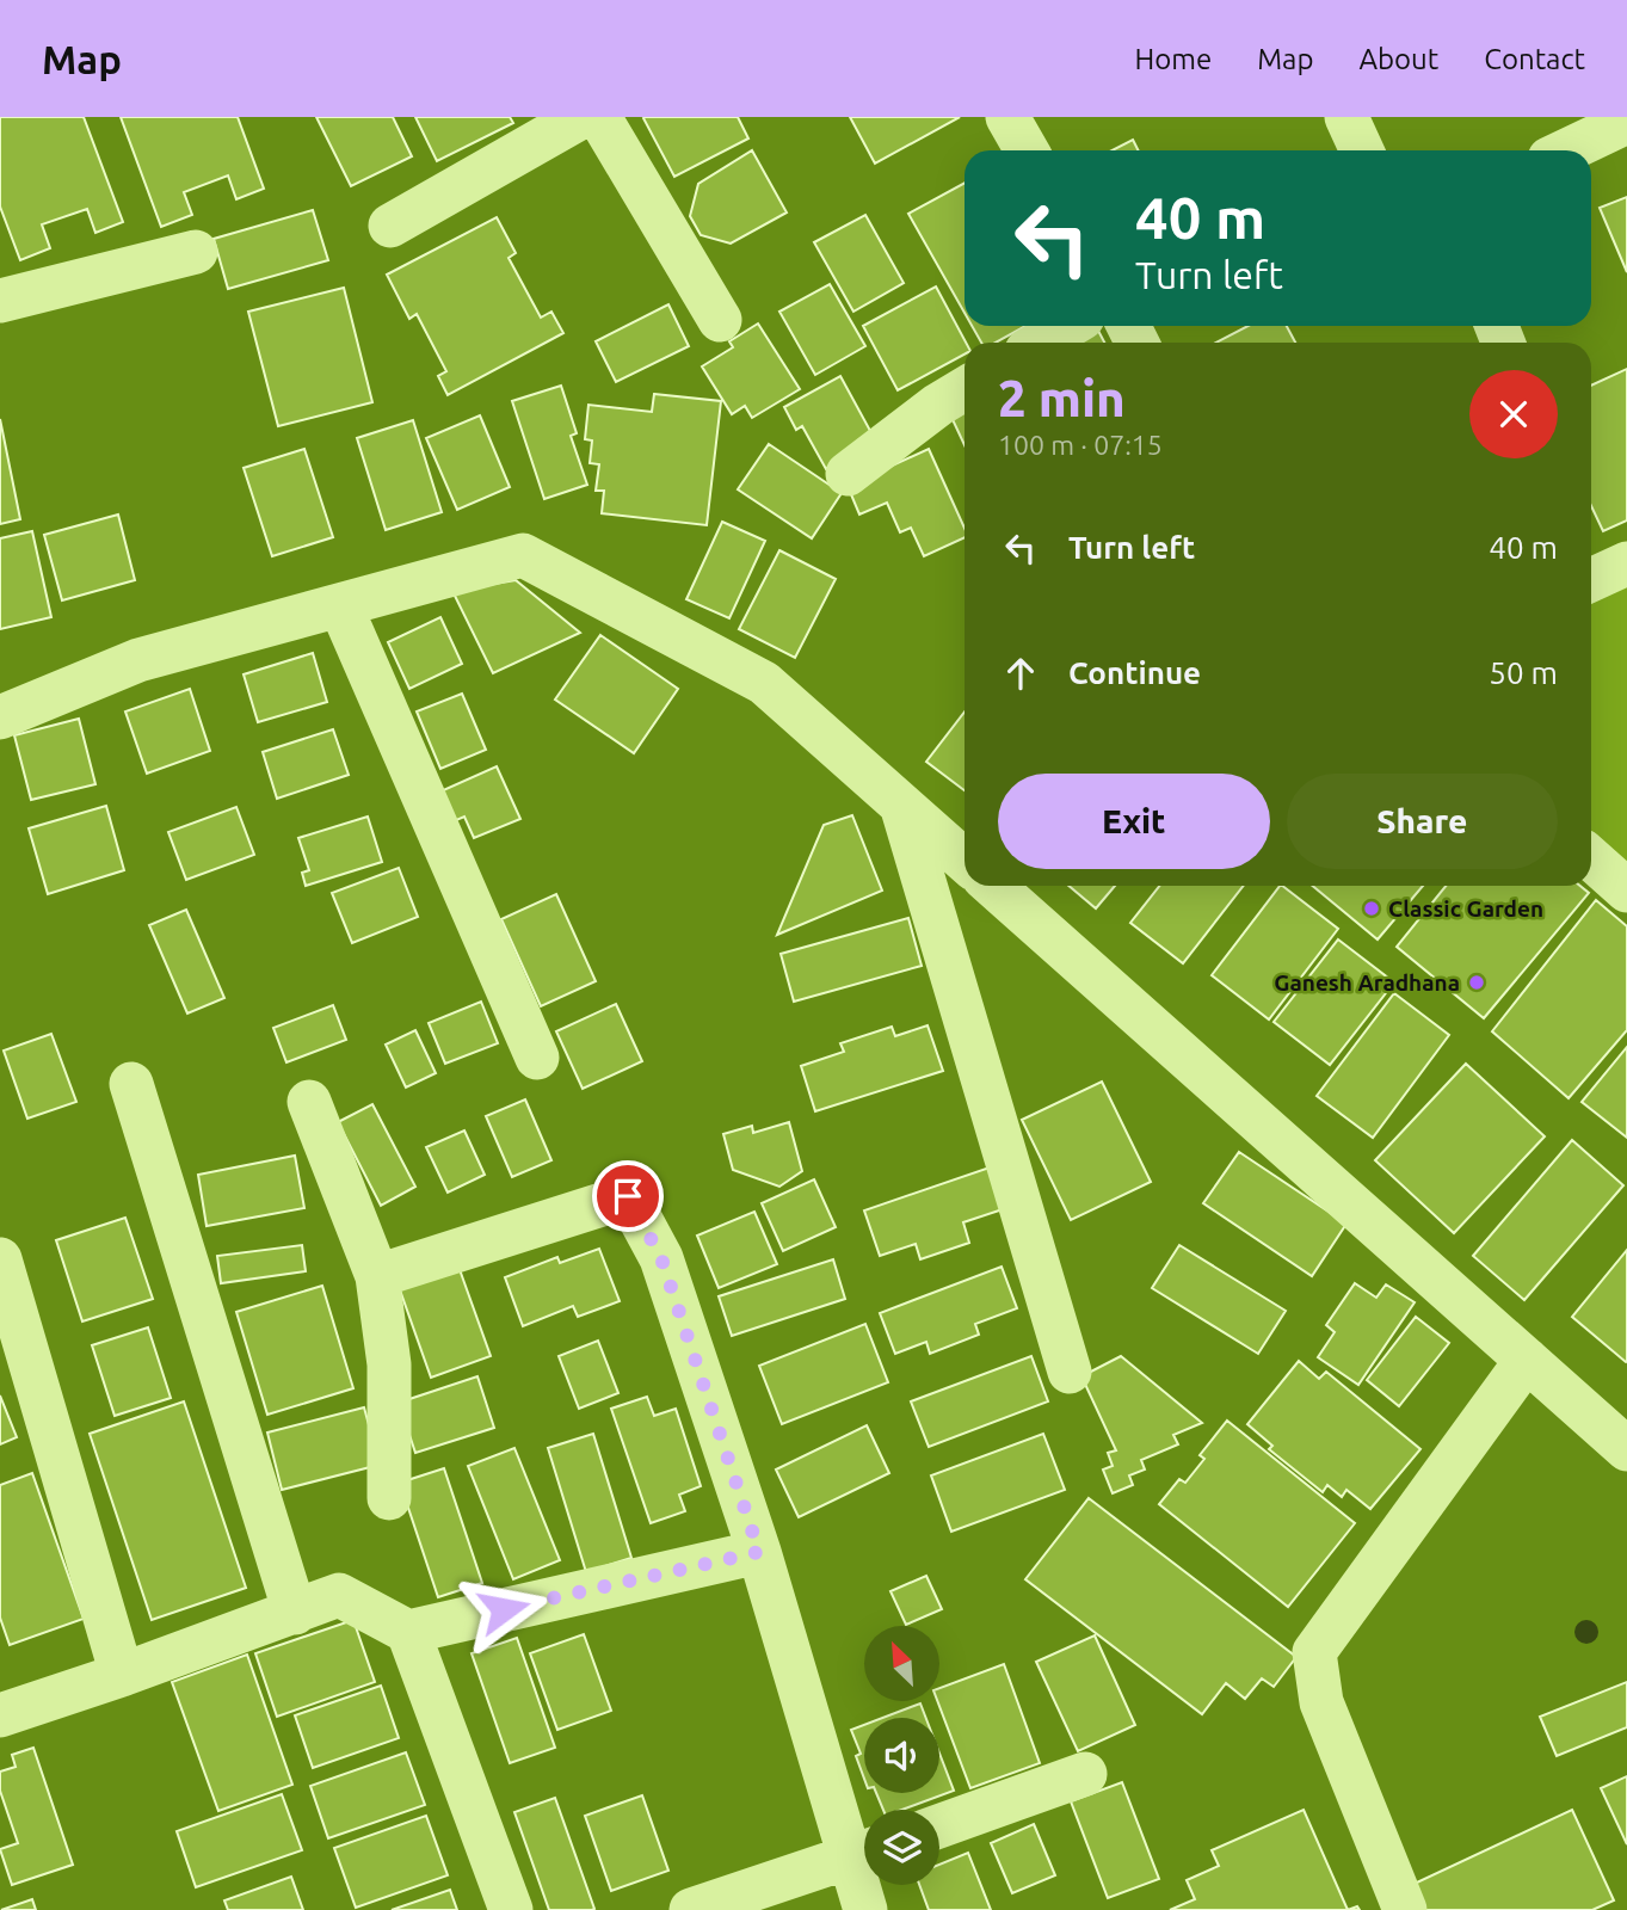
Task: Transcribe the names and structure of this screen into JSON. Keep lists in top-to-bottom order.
{
  "places": ["Classic Garden", "Ganesh Aradhana"],
  "north": "top left",
  "page": {
    "header": "Map",
    "nav": [
      "Home",
      "Map",
      "About",
      "Contact"
    ],
    "turn": ["40 m", "Turn left"],
    "heading": ["2 min", "100 m · 07:15"],
    "list": [
      {
        "name": "Turn left",
        "value": "40 m"
      },
      {
        "name": "Continue",
        "value": "50 m"
      }
    ],
    "buttons": ["Exit", "Share"]
  }
}
